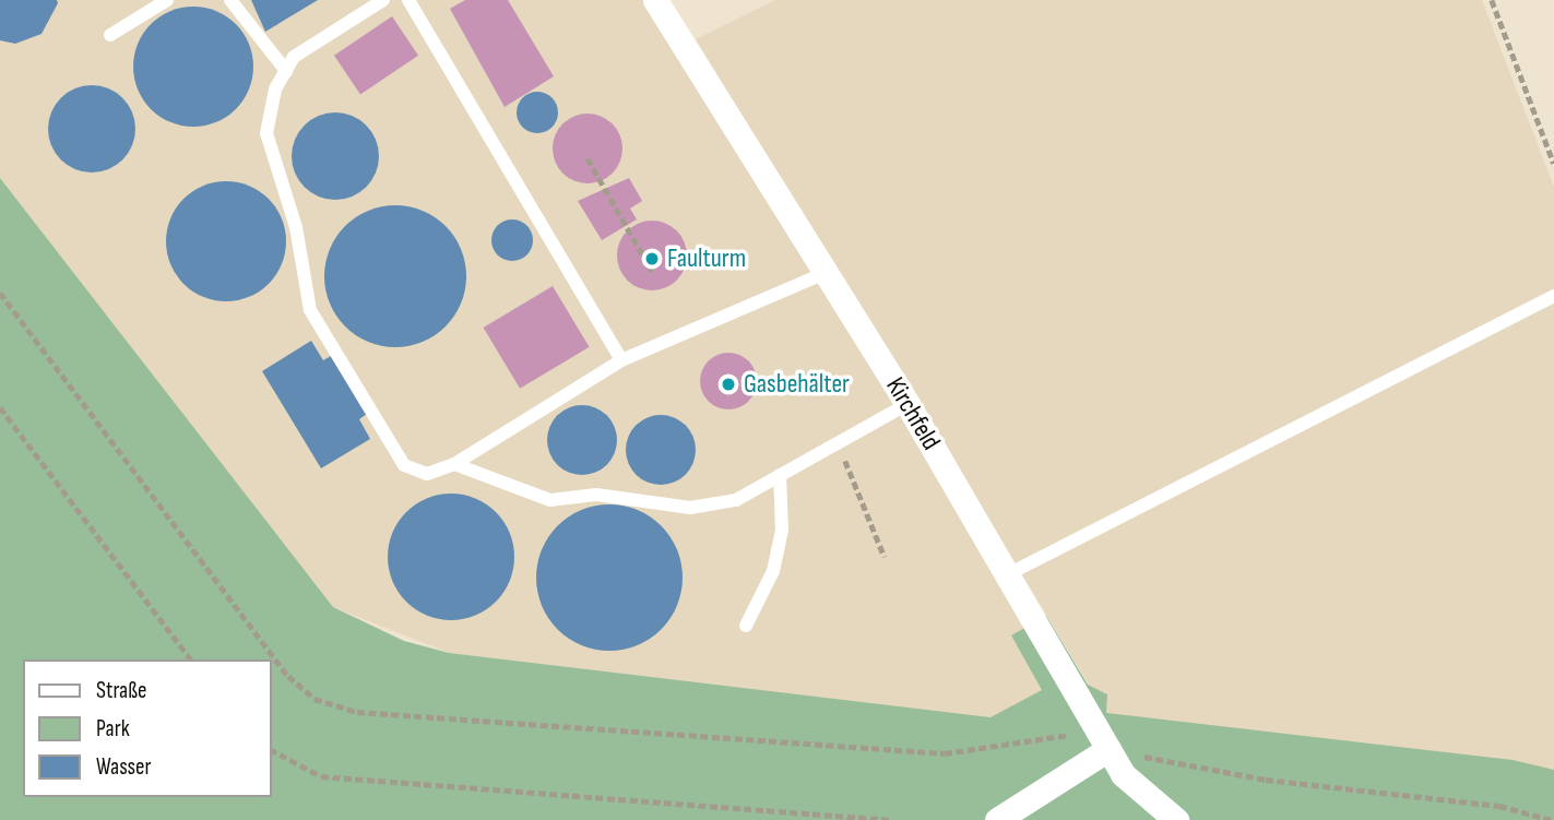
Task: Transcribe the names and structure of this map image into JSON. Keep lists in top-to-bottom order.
{
  "streets": {
    "street": ["Kirchfeld"]
  },
  "places": ["Faulturm", "Gasbehälter"],
  "legend": ["Straße", "Park", "Wasser"]
}
